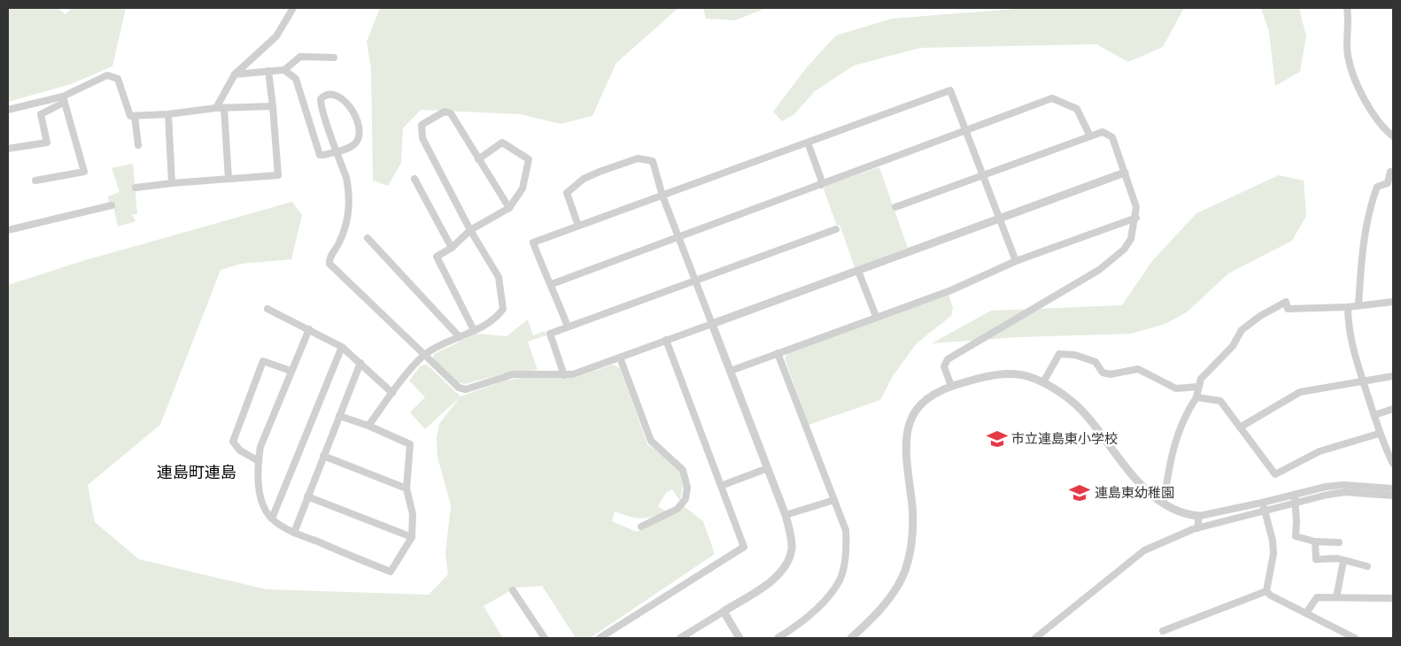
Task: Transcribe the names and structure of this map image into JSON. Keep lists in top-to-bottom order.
{
  "districts": ["連島町連島"],
  "places": {
    "school or university": ["市立連島東小学校", "連島東幼稚園"]
  }
}
